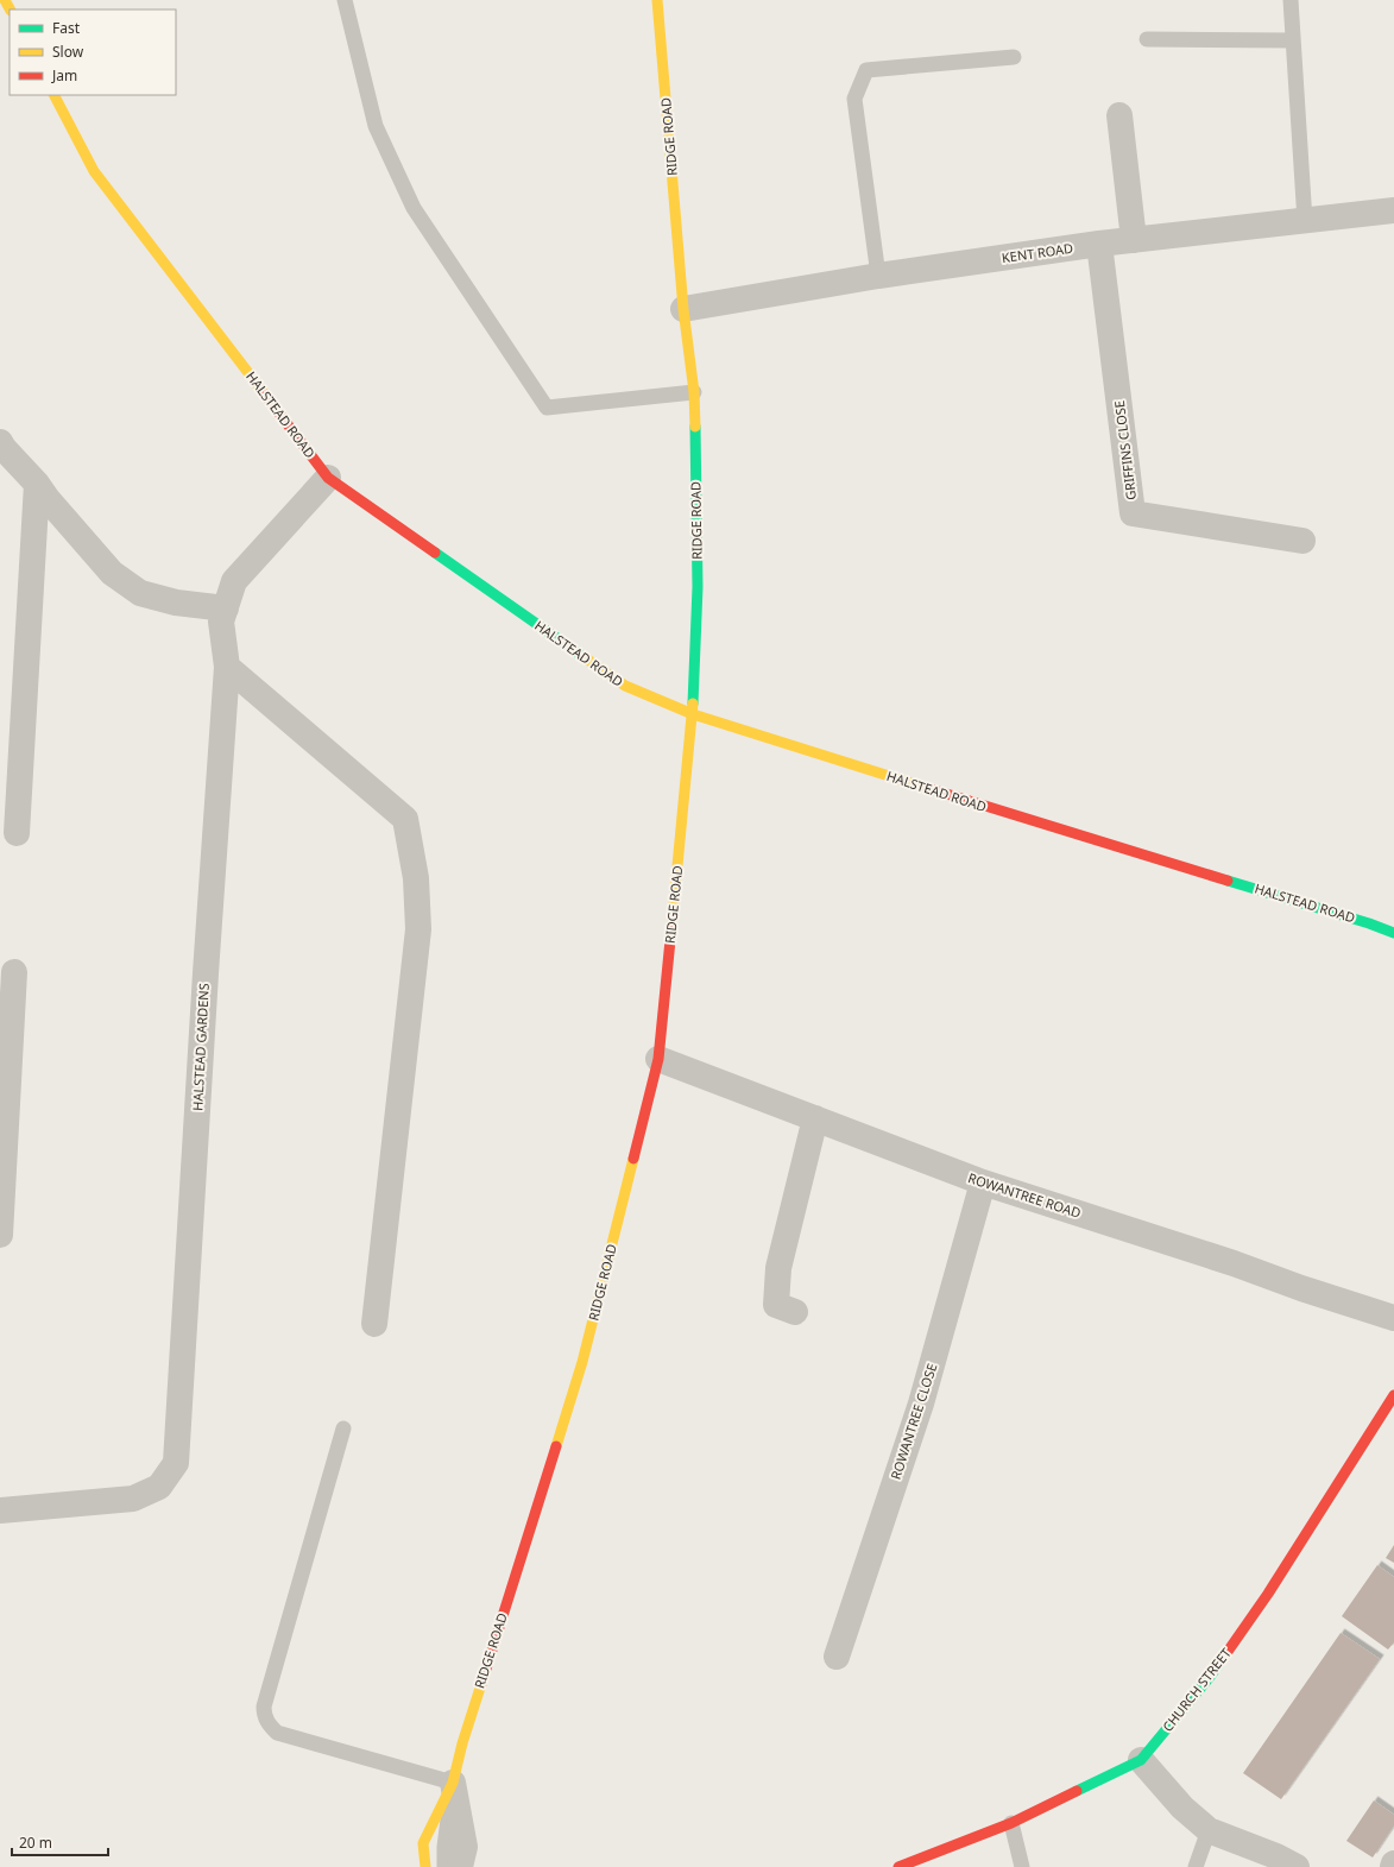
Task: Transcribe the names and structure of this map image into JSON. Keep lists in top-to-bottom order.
{
  "streets": {
    "street": [
      "RIDGE ROAD",
      "KENT ROAD",
      "HALSTEAD ROAD",
      "GRIFFINS CLOSE",
      "HALSTEAD GARDENS",
      "ROWANTREE ROAD",
      "ROWANTREE CLOSE",
      "CHURCH STREET"
    ]
  },
  "crossings": [
    ["RIDGE ROAD", "KENT ROAD"],
    ["RIDGE ROAD", "HALSTEAD ROAD"],
    ["RIDGE ROAD", "ROWANTREE ROAD"],
    ["KENT ROAD", "GRIFFINS CLOSE"],
    ["HALSTEAD ROAD", "HALSTEAD GARDENS"],
    ["ROWANTREE ROAD", "ROWANTREE CLOSE"]
  ],
  "legend": ["Fast", "Slow", "Jam"],
  "scale_bar": "20 m"
}
